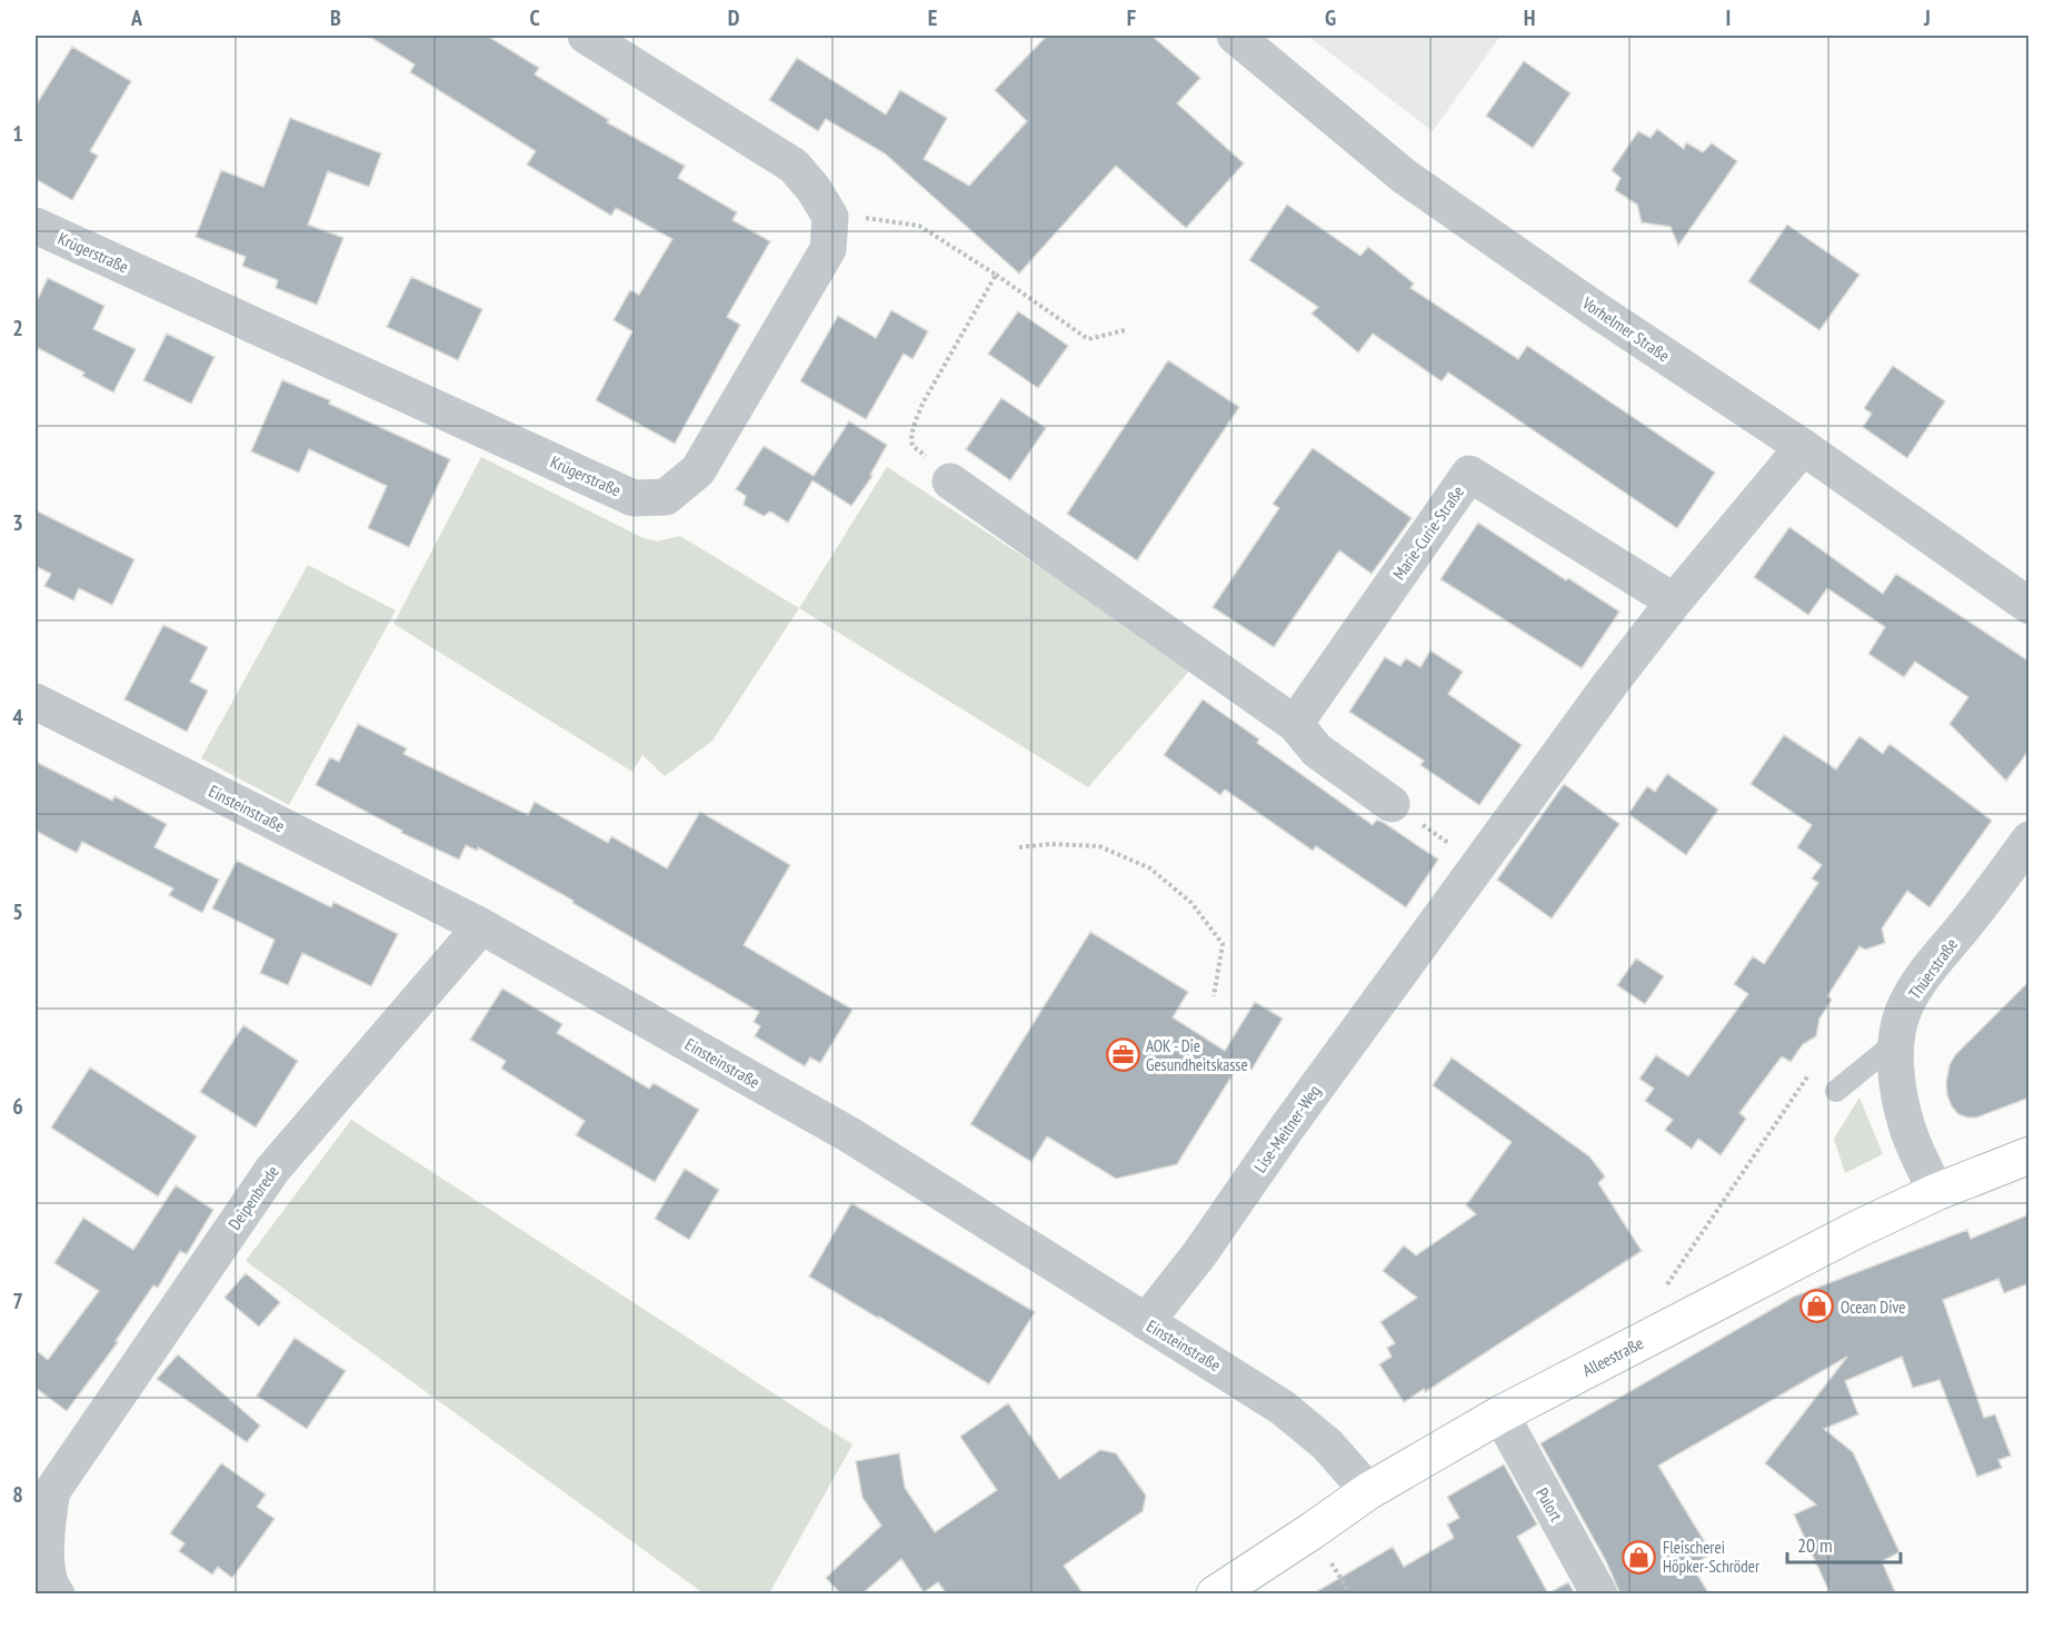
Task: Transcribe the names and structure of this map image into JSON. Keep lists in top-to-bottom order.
{
  "streets": {
    "main road": ["Alleestraße"],
    "street": [
      "Krügerstraße",
      "Vorhelmer Straße",
      "Marie-Curie-Straße",
      "Einsteinstraße",
      "Thüerstraße",
      "Lise-Meitner-Weg",
      "Deipenbrede",
      "Pulort"
    ]
  },
  "crossings": [
    ["Einsteinstraße", "Lise-Meitner-Weg"],
    ["Einsteinstraße", "Deipenbrede"],
    ["Einsteinstraße", "Alleestraße"],
    ["Thüerstraße", "Alleestraße"],
    ["Alleestraße", "Pulort"]
  ],
  "places": {
    "office": ["AOK - Die Gesundheitskasse"],
    "shop": ["Ocean Dive", "Fleischerei Höpker-Schröder"]
  },
  "scale_bar": "20 m",
  "grid": {
    "columns": [
      "A",
      "B",
      "C",
      "D",
      "E",
      "F",
      "G",
      "H",
      "I",
      "J"
    ],
    "rows": [
      "1",
      "2",
      "3",
      "4",
      "5",
      "6",
      "7",
      "8"
    ]
  }
}
